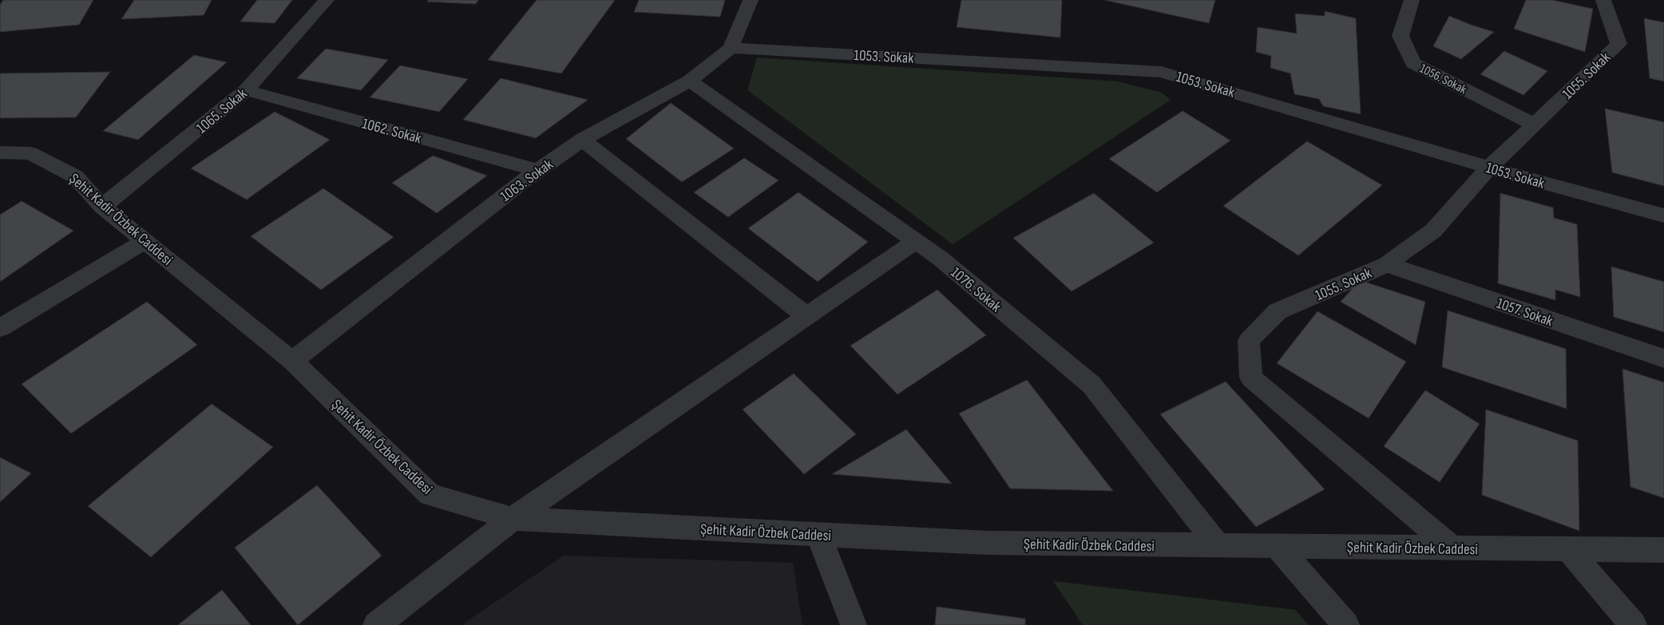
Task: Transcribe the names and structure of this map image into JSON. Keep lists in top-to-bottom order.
{
  "streets": {
    "street": [
      "1053. Sokak",
      "1055. Sokak",
      "1056. Sokak",
      "1065. Sokak",
      "1062. Sokak",
      "1063. Sokak",
      "Şehit Kadir Özbek Caddesi",
      "1076. Sokak",
      "1057. Sokak"
    ]
  },
  "crossings": [
    ["1053. Sokak", "1055. Sokak"],
    ["1053. Sokak", "1063. Sokak"],
    ["1055. Sokak", "1056. Sokak"],
    ["1055. Sokak", "Şehit Kadir Özbek Caddesi"],
    ["1055. Sokak", "1057. Sokak"],
    ["1065. Sokak", "1062. Sokak"],
    ["1065. Sokak", "Şehit Kadir Özbek Caddesi"],
    ["1062. Sokak", "1063. Sokak"],
    ["1063. Sokak", "Şehit Kadir Özbek Caddesi"],
    ["1063. Sokak", "1076. Sokak"],
    ["Şehit Kadir Özbek Caddesi", "1076. Sokak"]
  ]
}
